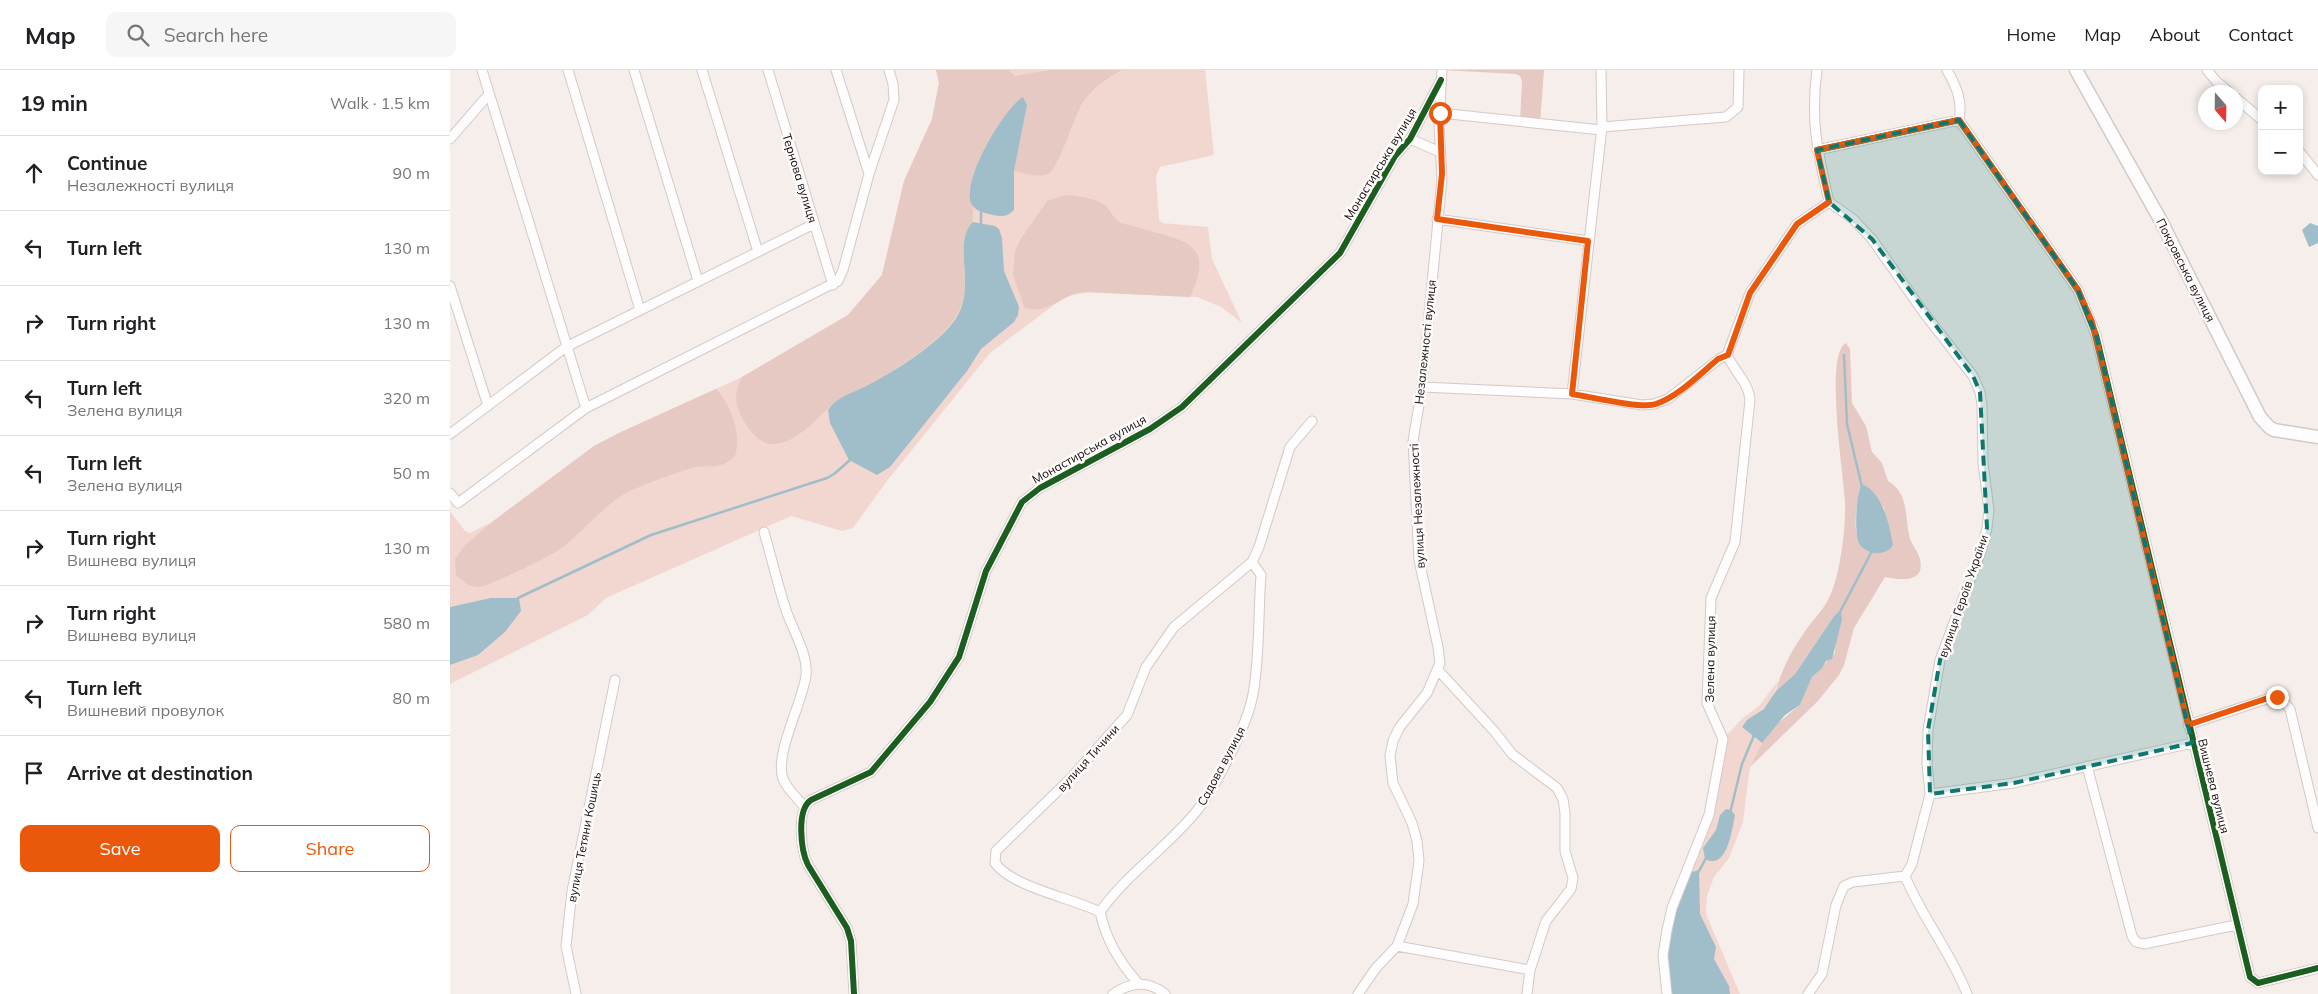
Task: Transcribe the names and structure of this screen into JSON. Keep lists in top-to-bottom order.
{
  "streets": {
    "street": [
      "Монастирська вулиця",
      "Тернова вулиця",
      "Покровська вулиця",
      "Незалежності вулиця",
      "вулиця Героїв України",
      "Зелена вулиця",
      "вулиця Тичини",
      "Садова вулиця",
      "Вишнева вулиця",
      "вулиця Тетяни Кошиць"
    ]
  },
  "crossings": [
    ["Монастирська вулиця", "Незалежності вулиця"],
    ["вулиця Тичини", "Садова вулиця"]
  ],
  "north": "bottom",
  "page": {
    "header": "Map",
    "search": "Search here",
    "nav": [
      "Home",
      "Map",
      "About",
      "Contact"
    ],
    "heading": ["19 min", "Walk · 1.5 km"],
    "map_buttons": ["+", "−"],
    "list": [
      ["Continue", "Незалежності вулиця", "90 m"],
      ["Turn left", "130 m"],
      ["Turn right", "130 m"],
      ["Turn left", "Зелена вулиця", "320 m"],
      ["Turn left", "Зелена вулиця", "50 m"],
      ["Turn right", "Вишнева вулиця", "130 m"],
      ["Turn right", "Вишнева вулиця", "580 m"],
      ["Turn left", "Вишневий провулок", "80 m"],
      "Arrive at destination"
    ],
    "buttons": ["Save", "Share"]
  }
}
